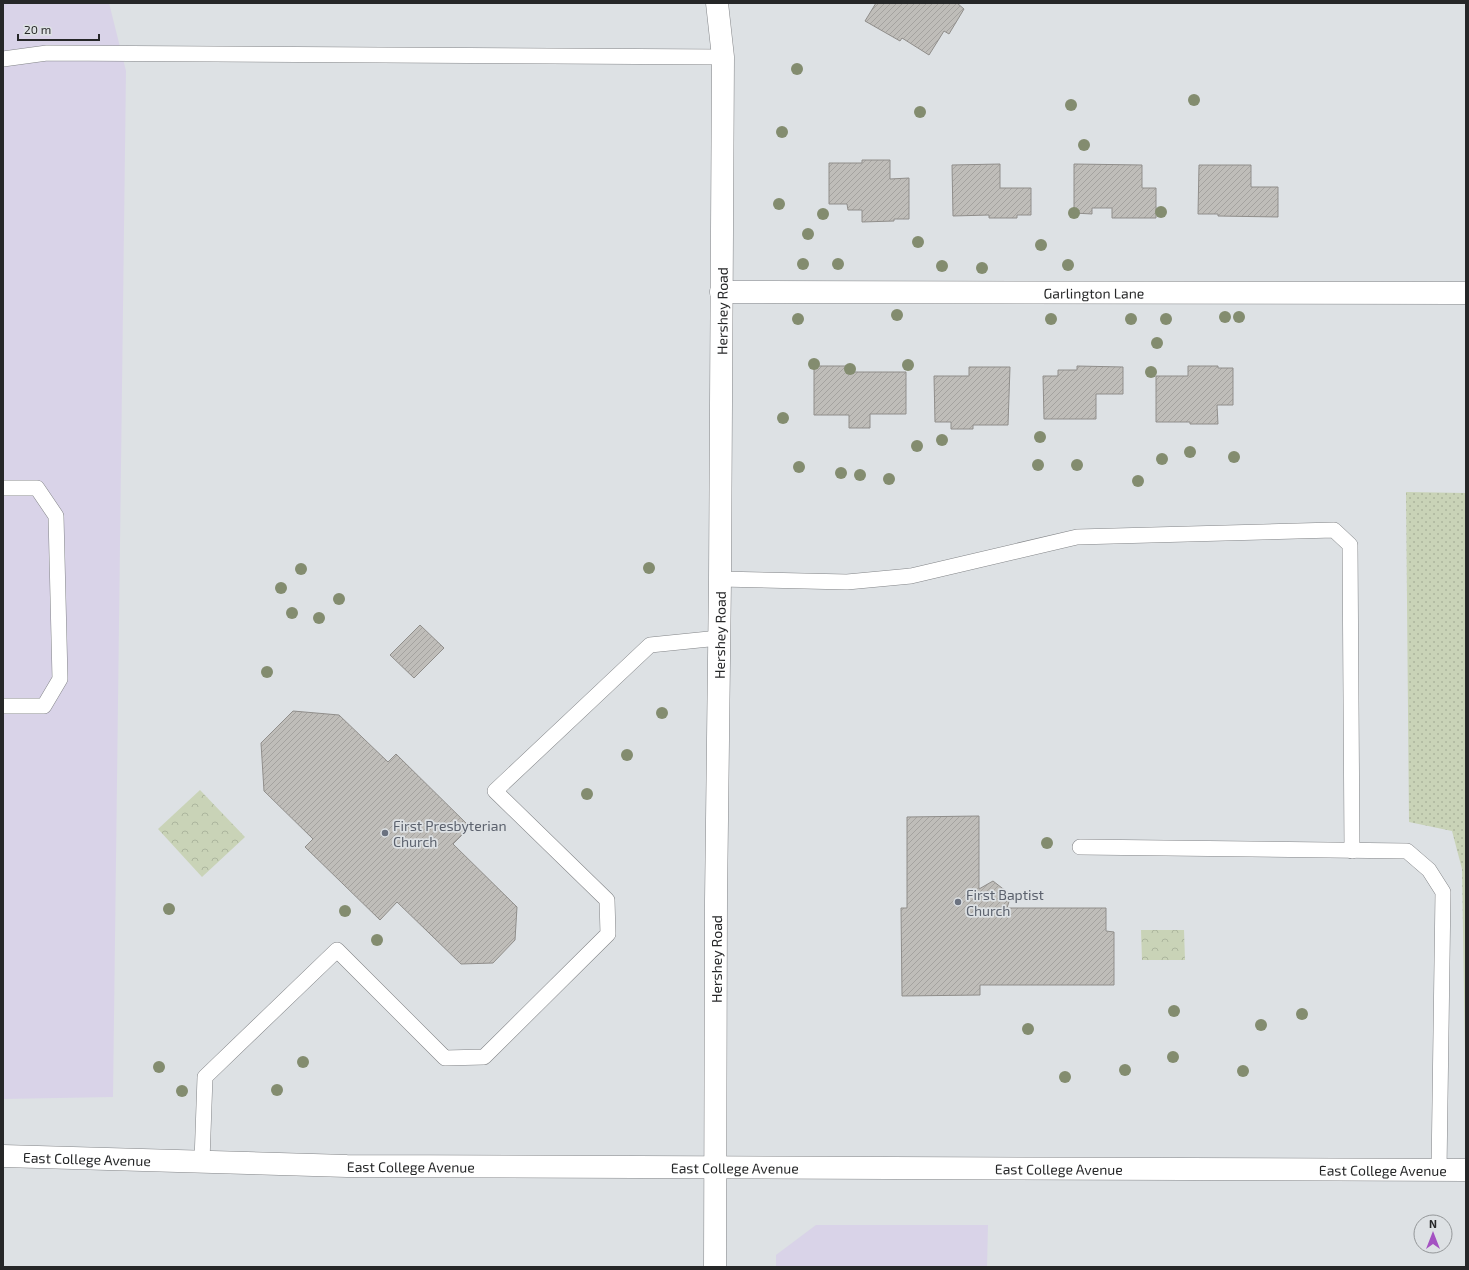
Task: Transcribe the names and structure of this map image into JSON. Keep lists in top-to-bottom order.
{
  "streets": {
    "main road": ["Garlington Lane", "Hershey Road", "East College Avenue"]
  },
  "crossings": [
    ["Garlington Lane", "Hershey Road"],
    ["Hershey Road", "East College Avenue"]
  ],
  "places": ["First Presbyterian Church", "First Baptist Church"],
  "scale_bar": "20 m",
  "north": "top"
}
